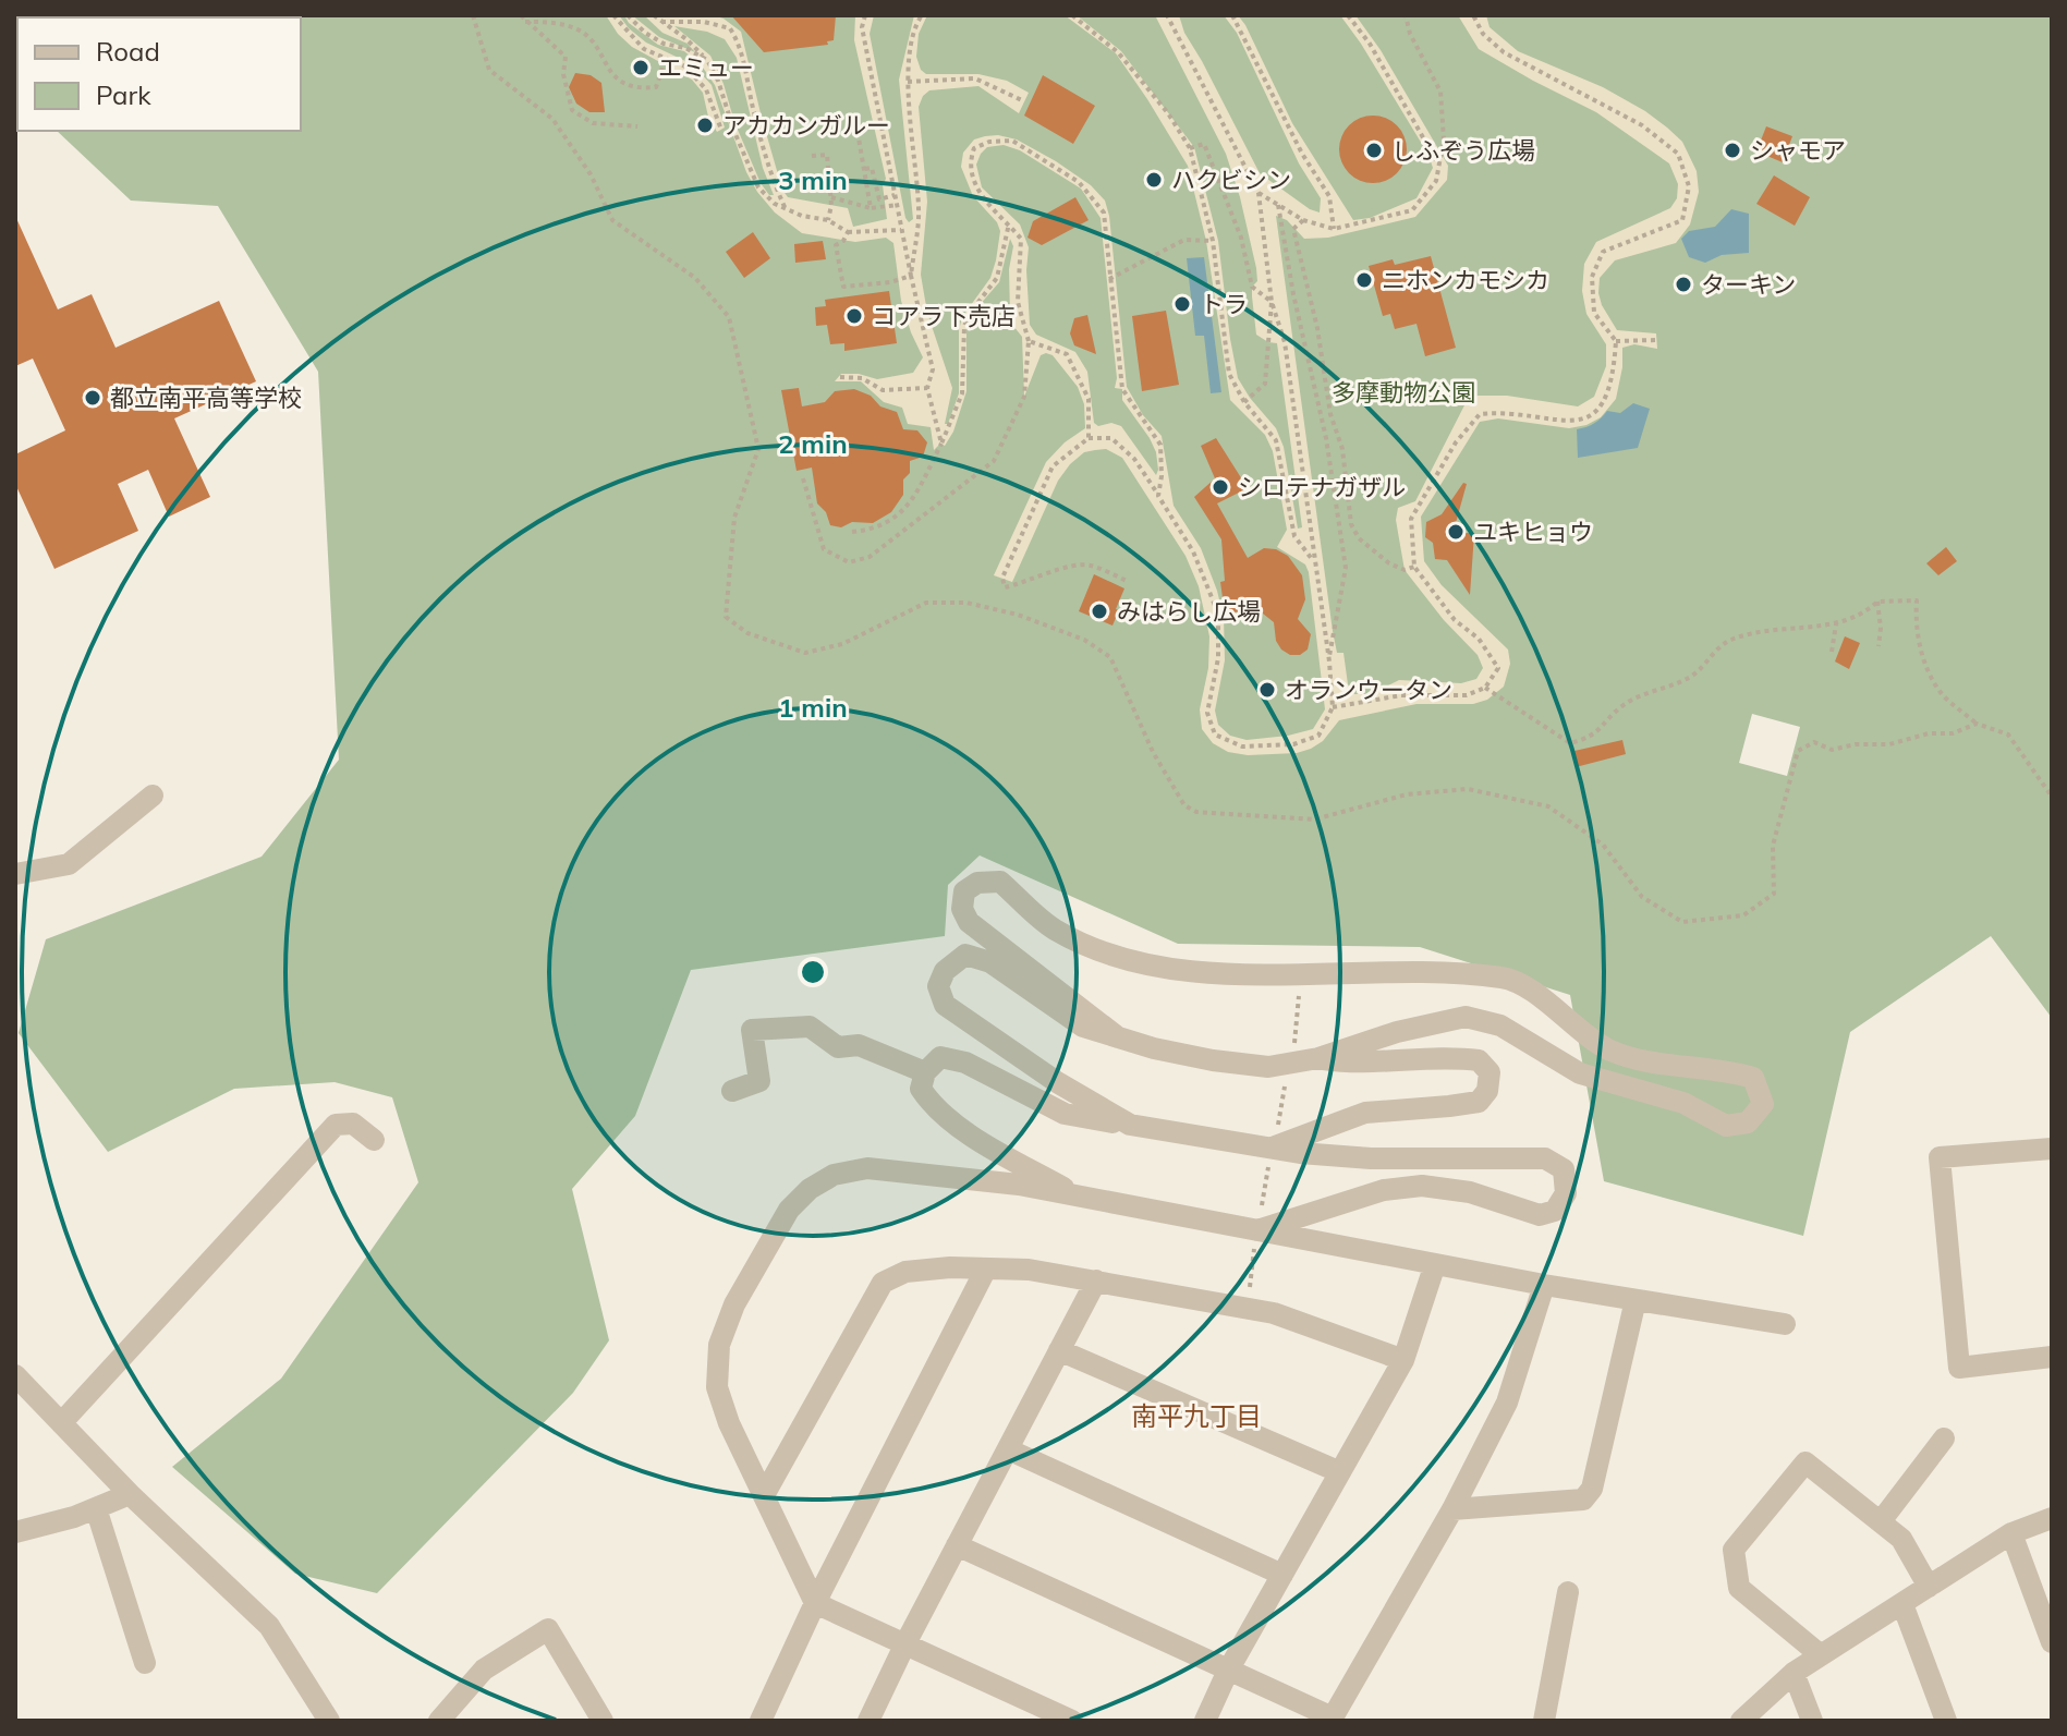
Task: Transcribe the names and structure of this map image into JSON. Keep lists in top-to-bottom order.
{
  "districts": ["南平九丁目"],
  "parks": ["多摩動物公園"],
  "places": [
    "エミュー",
    "アカカンガルー",
    "しふぞう広場",
    "シャモア",
    "ハクビシン",
    "ニホンカモシカ",
    "ターキン",
    "トラ",
    "コアラ下売店",
    "都立南平高等学校",
    "シロテナガザル",
    "ユキヒョウ",
    "みはらし広場",
    "オランウータン"
  ],
  "legend": ["Road", "Park"],
  "rings": ["3 min", "2 min", "1 min"]
}
